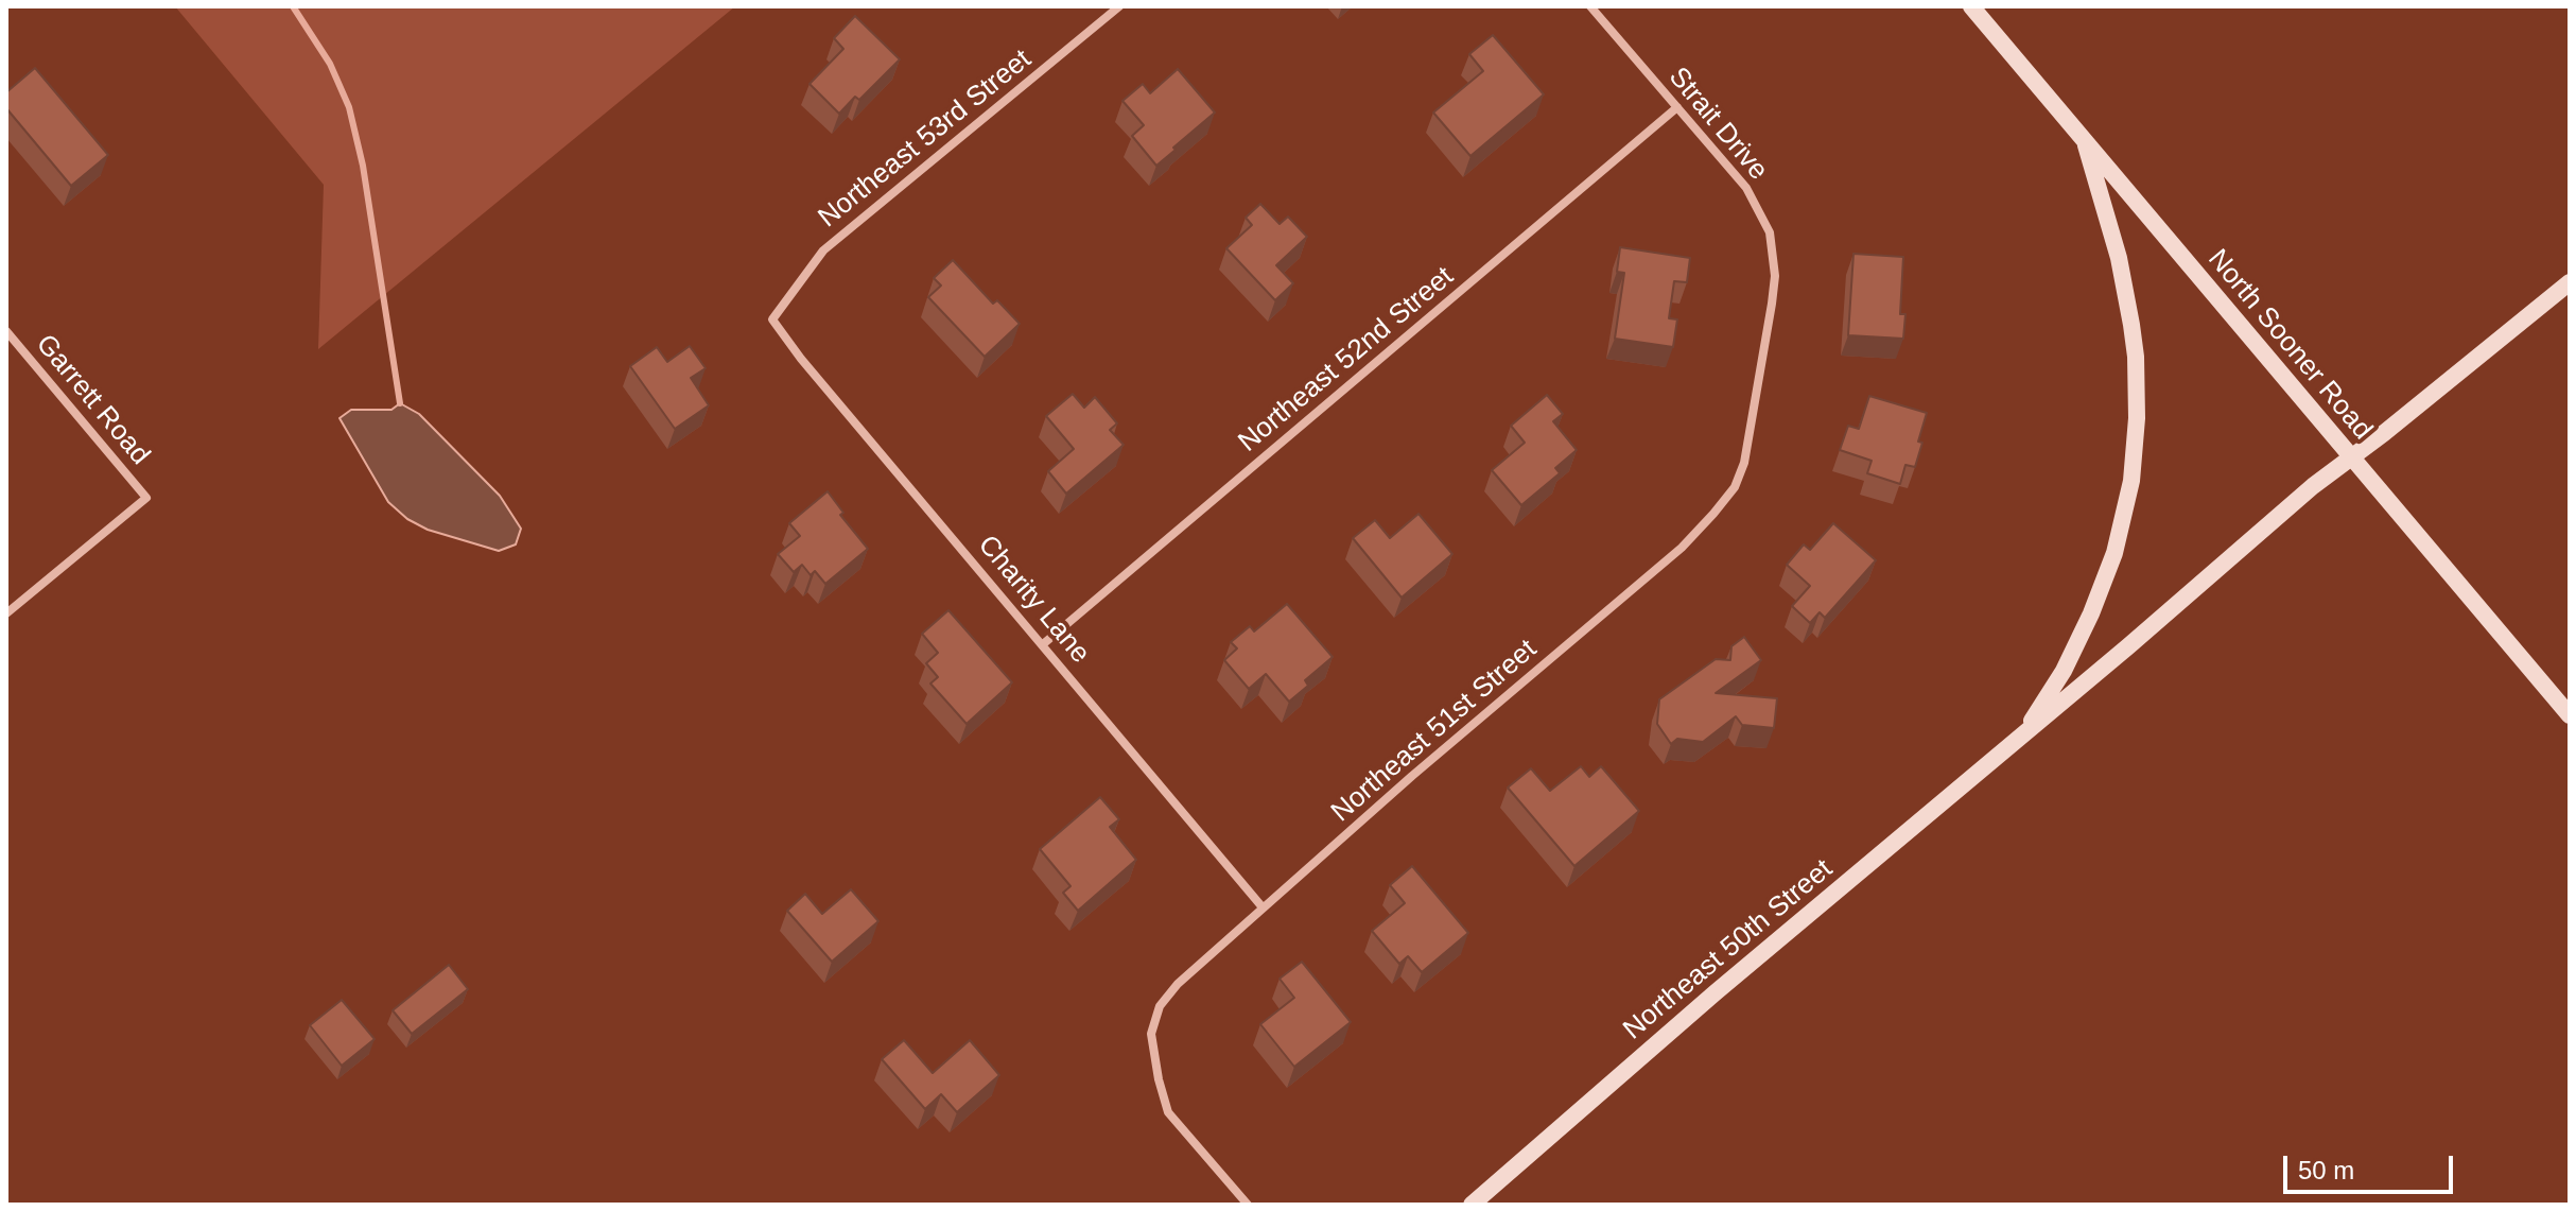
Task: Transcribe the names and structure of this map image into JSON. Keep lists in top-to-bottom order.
{
  "streets": {
    "street": [
      "Strait Drive",
      "Northeast 53rd Street",
      "North Sooner Road",
      "Northeast 52nd Street",
      "Garrett Road",
      "Charity Lane",
      "Northeast 51st Street",
      "Northeast 50th Street"
    ]
  },
  "crossings": [
    ["Strait Drive", "Northeast 52nd Street"],
    ["Strait Drive", "Northeast 51st Street"],
    ["Northeast 53rd Street", "Charity Lane"],
    ["North Sooner Road", "Northeast 50th Street"],
    ["Northeast 52nd Street", "Charity Lane"],
    ["Charity Lane", "Northeast 51st Street"]
  ],
  "scale_bar": "50 m"
}
